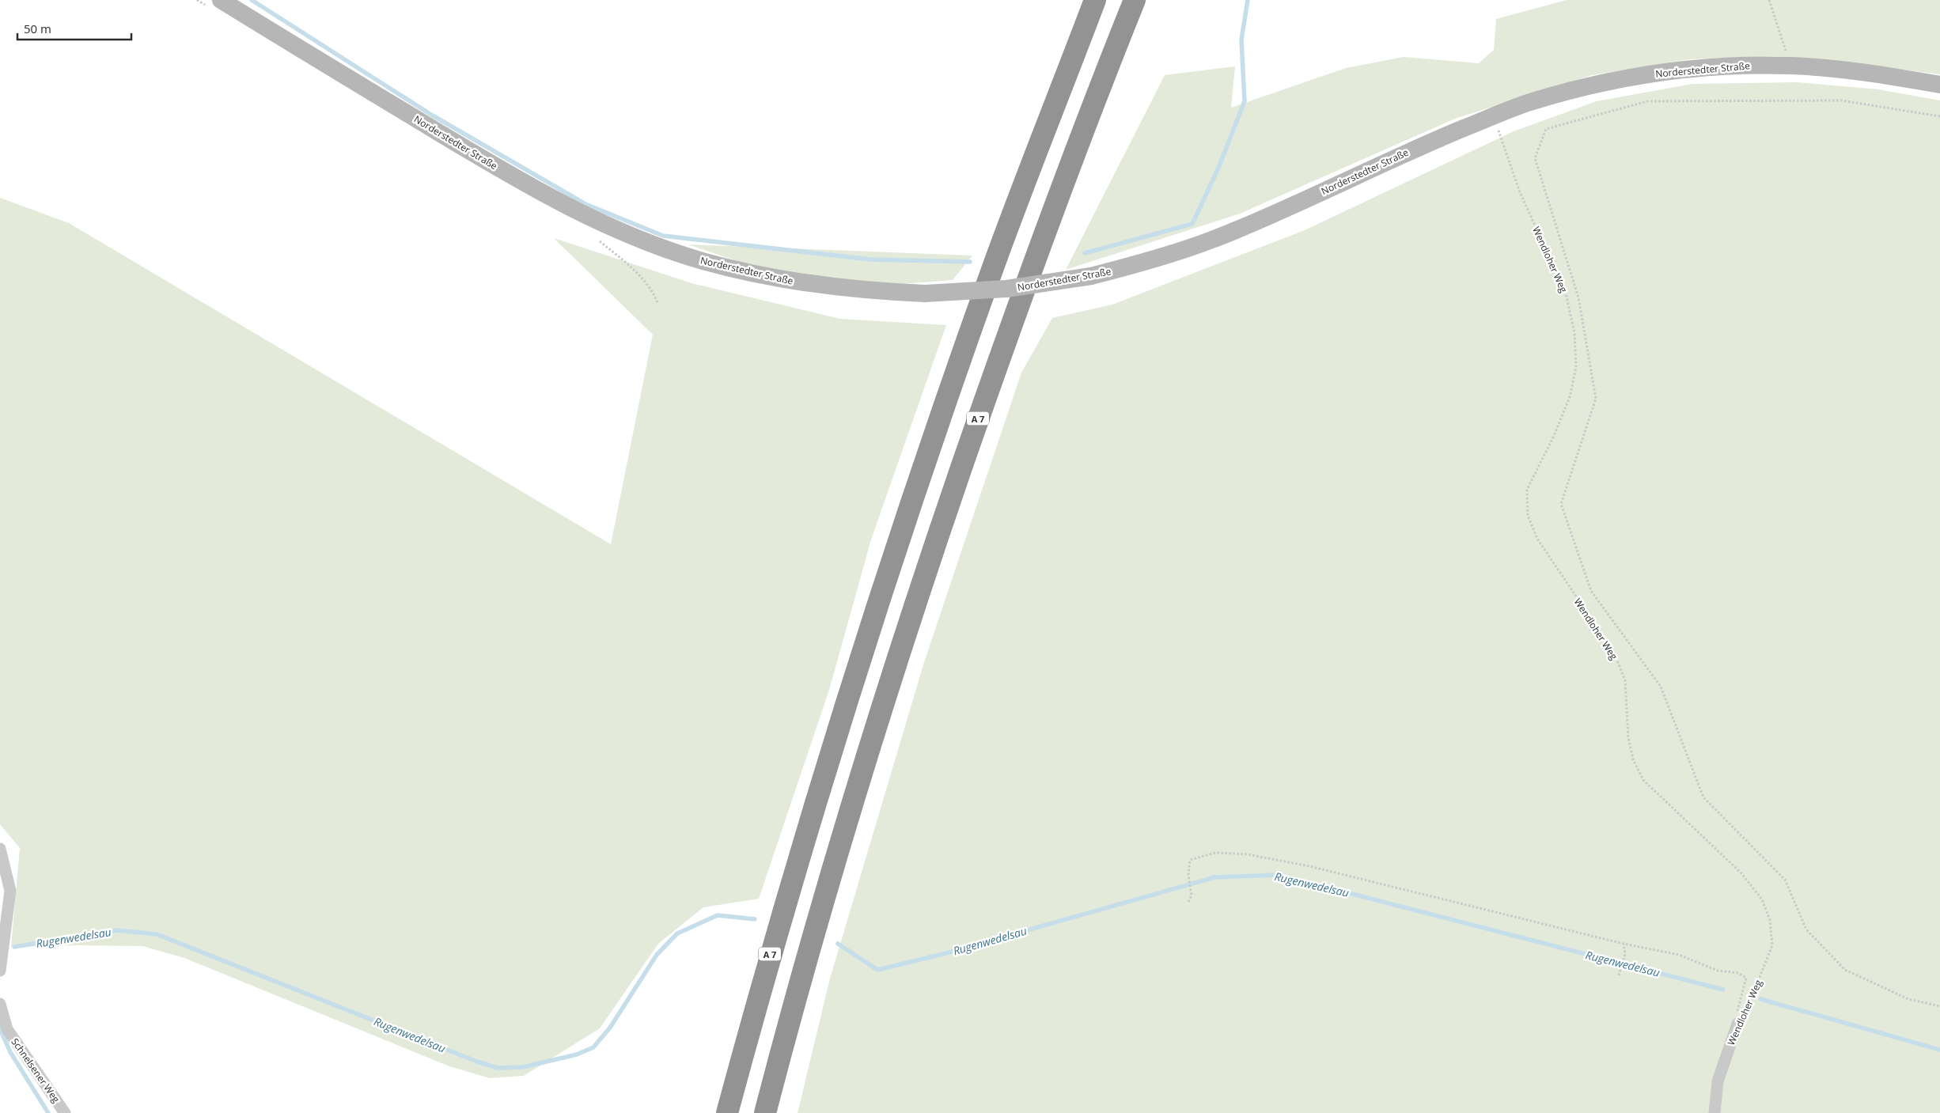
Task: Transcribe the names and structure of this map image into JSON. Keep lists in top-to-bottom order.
{
  "streets": {
    "highway": ["A 7"],
    "main road": ["Norderstedter Straße"],
    "street": ["Wendloher Weg", "Schnelsener Weg"]
  },
  "crossings": [
    ["Norderstedter Straße", "Wendloher Weg"]
  ],
  "water": ["Rugenwedelsau"],
  "scale_bar": "50 m"
}
